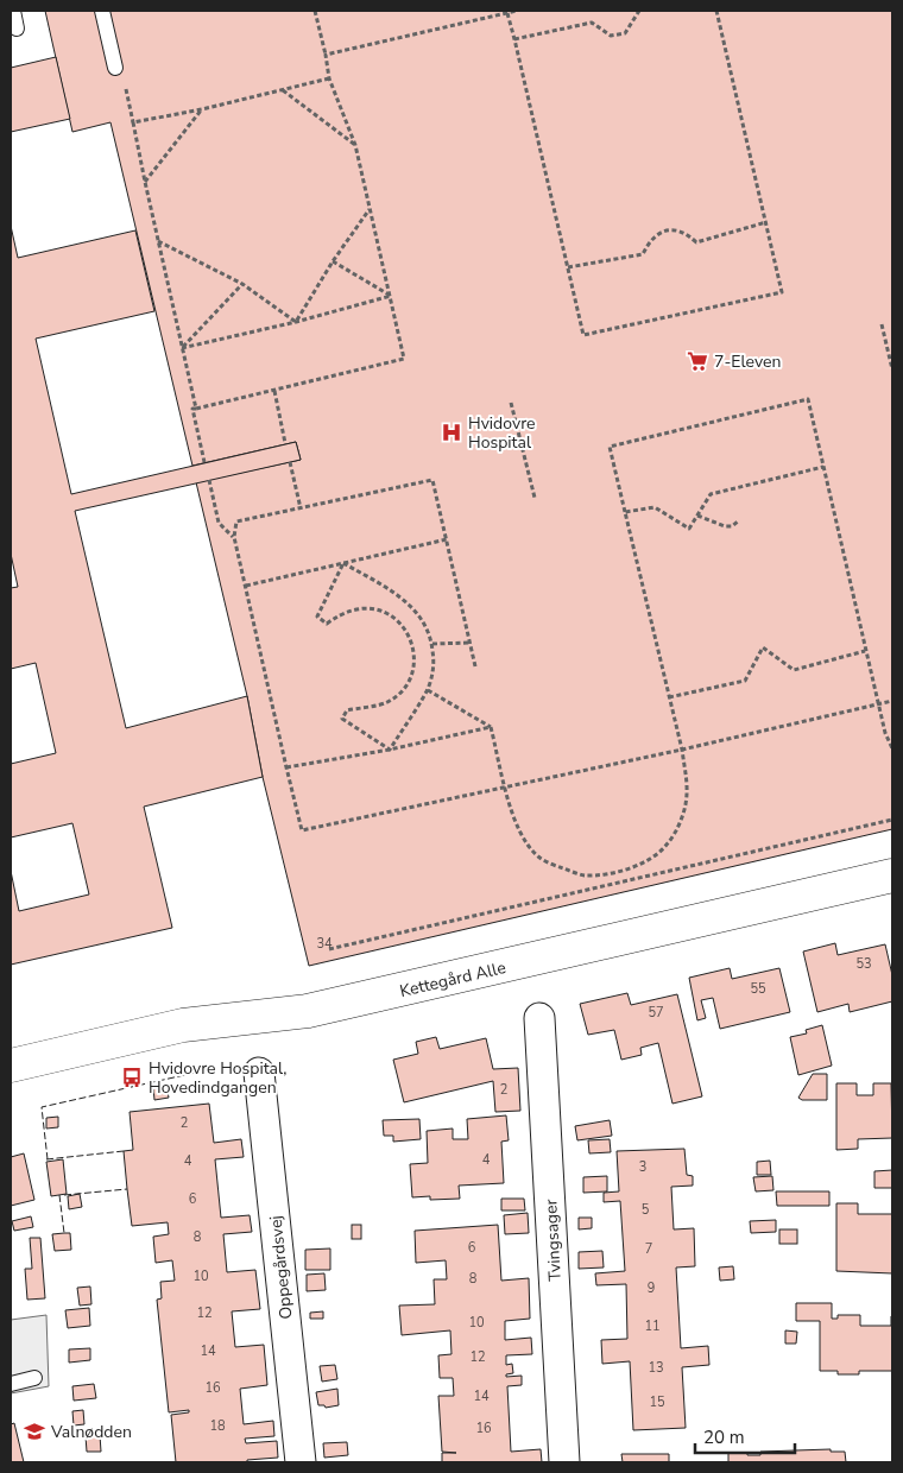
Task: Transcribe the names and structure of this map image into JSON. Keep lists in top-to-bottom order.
{
  "streets": {
    "street": ["Kettegård Alle", "Tvingsager", "Oppegårdsvej"]
  },
  "places": {
    "supermarket": ["7-Eleven"],
    "hospital": ["Hvidovre Hospital"],
    "bus stop": ["Hvidovre Hospital, Hovedindgangen"],
    "school or university": ["Valnødden"]
  },
  "house_numbers": [
    "34",
    "53",
    "55",
    "57",
    "2",
    "2",
    "4",
    "4",
    "3",
    "6",
    "5",
    "8",
    "6",
    "7",
    "10",
    "8",
    "9",
    "12",
    "10",
    "11",
    "14",
    "12",
    "13",
    "16",
    "14",
    "15",
    "18",
    "16"
  ],
  "scale_bar": "20 m"
}
